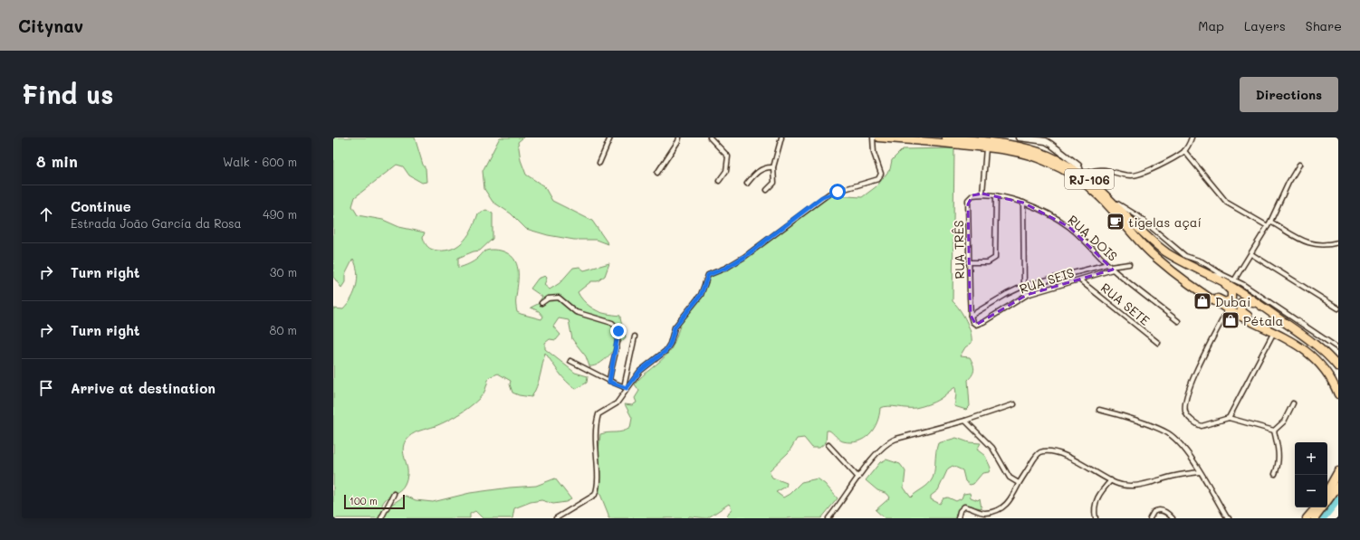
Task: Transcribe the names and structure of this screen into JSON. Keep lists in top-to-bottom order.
{
  "streets": {
    "highway": ["RJ-106"],
    "street": [
      "RUA DOIS",
      "RUA TRÊS",
      "RUA SEIS",
      "RUA SETE"
    ]
  },
  "crossings": [
    ["RUA DOIS", "RUA TRÊS"],
    ["RUA DOIS", "RUA SEIS"],
    ["RUA TRÊS", "RUA SEIS"],
    ["RUA SEIS", "RUA SETE"]
  ],
  "places": {
    "cafe": ["tigelas açaí"],
    "shop": ["Dubai", "Pétala"]
  },
  "scale_bar": "100 m",
  "page": {
    "header": "Citynav",
    "nav": ["Map", "Layers", "Share"],
    "buttons": "Directions",
    "title": "Find us",
    "heading": ["8 min", "Walk · 600 m"],
    "list": [
      ["Continue", "Estrada João García da Rosa", "490 m"],
      ["Turn right", "30 m"],
      ["Turn right", "80 m"],
      "Arrive at destination"
    ],
    "map_buttons": ["+", "−"],
    "scale": "100 m"
  }
}
